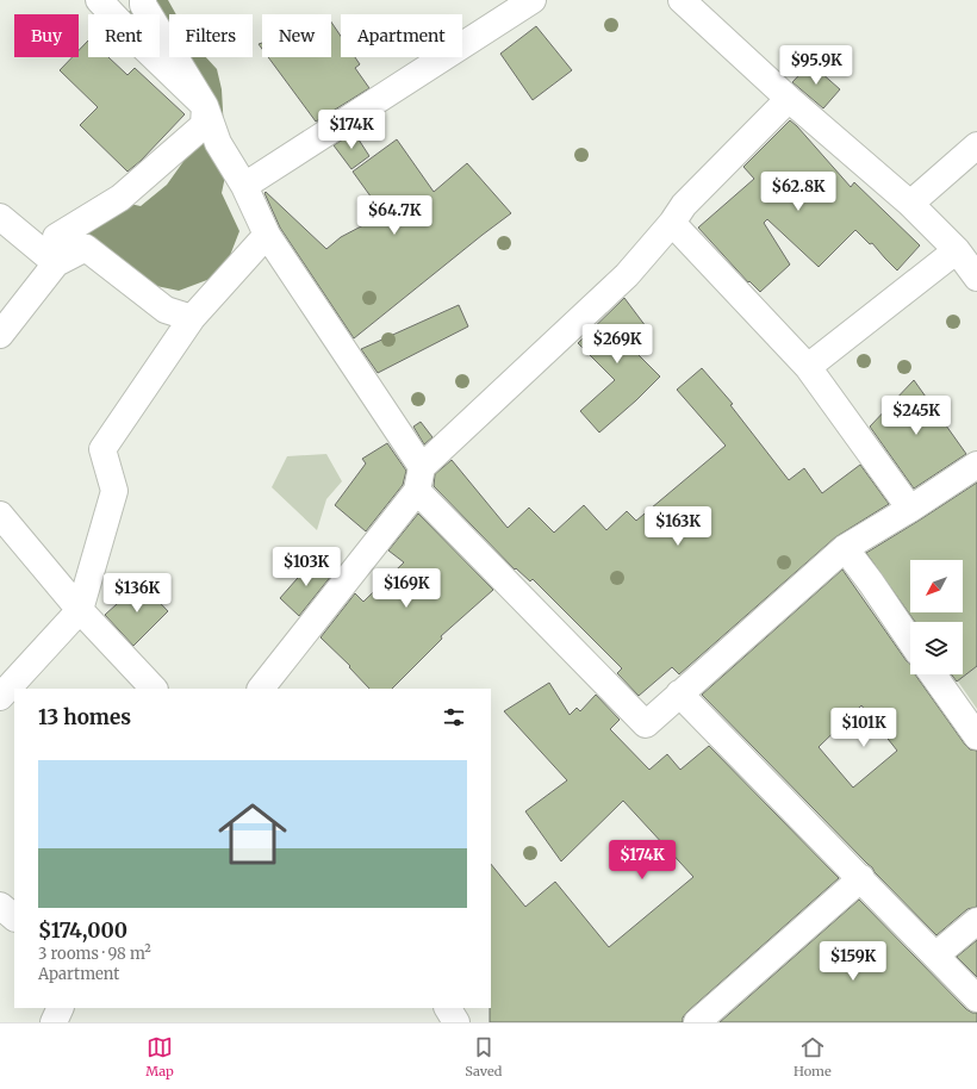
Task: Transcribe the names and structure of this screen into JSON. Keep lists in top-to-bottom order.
{
  "north": "bottom left",
  "page": {
    "chip": [
      "Buy",
      "Rent",
      "Filters",
      "New",
      "Apartment"
    ],
    "price": [
      "$95.9K",
      "$174K",
      "$62.8K",
      "$64.7K",
      "$269K",
      "$245K",
      "$163K",
      "$103K",
      "$169K",
      "$136K",
      "$101K",
      "$174K",
      "$159K"
    ],
    "heading": "13 homes",
    "list": [
      {
        "name": "$174,000",
        "note": "3 rooms · 98 m² · Apartment"
      }
    ],
    "tabs": ["Map", "Saved", "Home"]
  }
}
